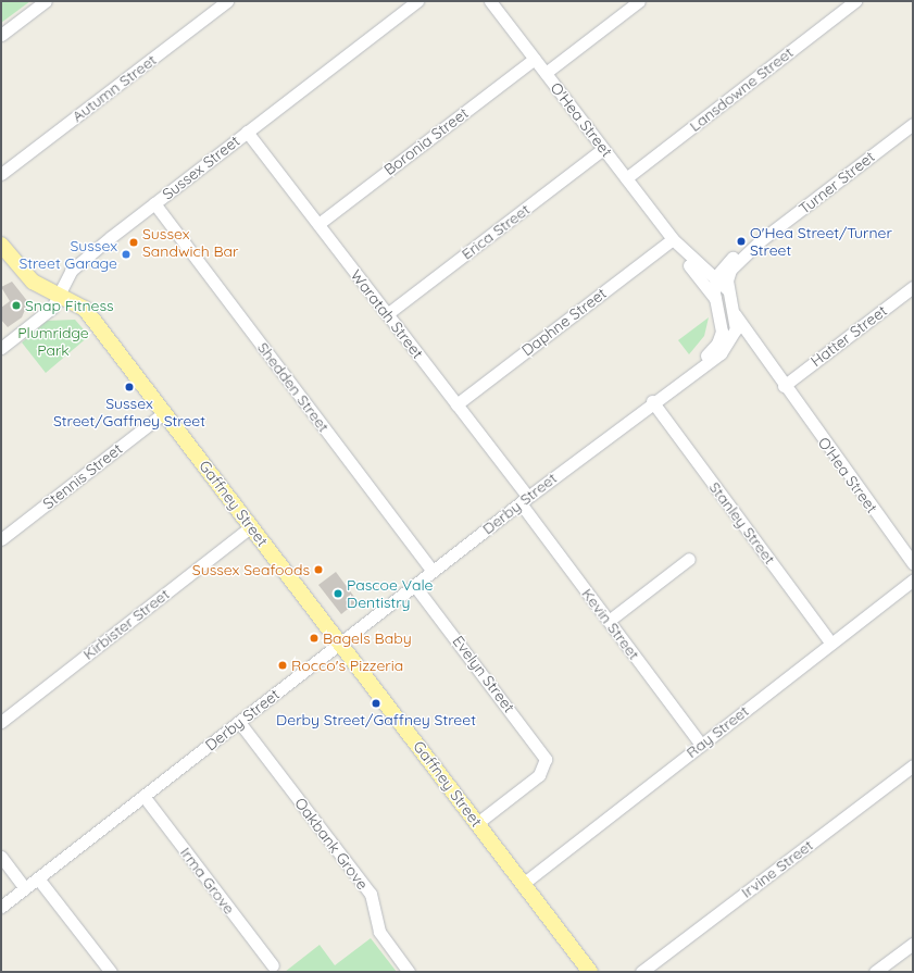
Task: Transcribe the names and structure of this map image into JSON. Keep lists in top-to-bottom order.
{
  "streets": {
    "main road": ["Gaffney Street"],
    "street": [
      "Autumn Street",
      "Lansdowne Street",
      "O'Hea Street",
      "Boronia Street",
      "Sussex Street",
      "Turner Street",
      "Erica Street",
      "Waratah Street",
      "Daphne Street",
      "Hatter Street",
      "Shedden Street",
      "Stennis Street",
      "Derby Street",
      "Stanley Street",
      "Kirbister Street",
      "Kevin Street",
      "Evelyn Street",
      "Ray Street",
      "Oakbank Grove",
      "Irvine Street",
      "Irma Grove"
    ]
  },
  "crossings": [
    ["Lansdowne Street", "O'Hea Street"],
    ["O'Hea Street", "Boronia Street"],
    ["O'Hea Street", "Turner Street"],
    ["O'Hea Street", "Erica Street"],
    ["O'Hea Street", "Daphne Street"],
    ["O'Hea Street", "Hatter Street"],
    ["O'Hea Street", "Derby Street"],
    ["Boronia Street", "Waratah Street"],
    ["Sussex Street", "Waratah Street"],
    ["Sussex Street", "Shedden Street"],
    ["Sussex Street", "Gaffney Street"],
    ["Turner Street", "Derby Street"],
    ["Erica Street", "Waratah Street"],
    ["Waratah Street", "Daphne Street"],
    ["Waratah Street", "Derby Street"],
    ["Waratah Street", "Kevin Street"],
    ["Shedden Street", "Derby Street"],
    ["Stennis Street", "Gaffney Street"],
    ["Gaffney Street", "Derby Street"],
    ["Gaffney Street", "Kirbister Street"],
    ["Gaffney Street", "Evelyn Street"],
    ["Gaffney Street", "Ray Street"],
    ["Derby Street", "Stanley Street"],
    ["Derby Street", "Kevin Street"],
    ["Derby Street", "Evelyn Street"],
    ["Derby Street", "Oakbank Grove"],
    ["Derby Street", "Irma Grove"],
    ["Stanley Street", "Ray Street"],
    ["Kevin Street", "Ray Street"]
  ],
  "parks": ["Plumridge Park"],
  "places": [
    "O'Hea Street/Turner Street",
    "Sussex Sandwich Bar",
    "Sussex Street Garage",
    "Snap Fitness",
    "Sussex Street/Gaffney Street",
    "Sussex Seafoods",
    "Pascoe Vale Dentistry",
    "Bagels Baby",
    "Rocco's Pizzeria",
    "Derby Street/Gaffney Street"
  ]
}
